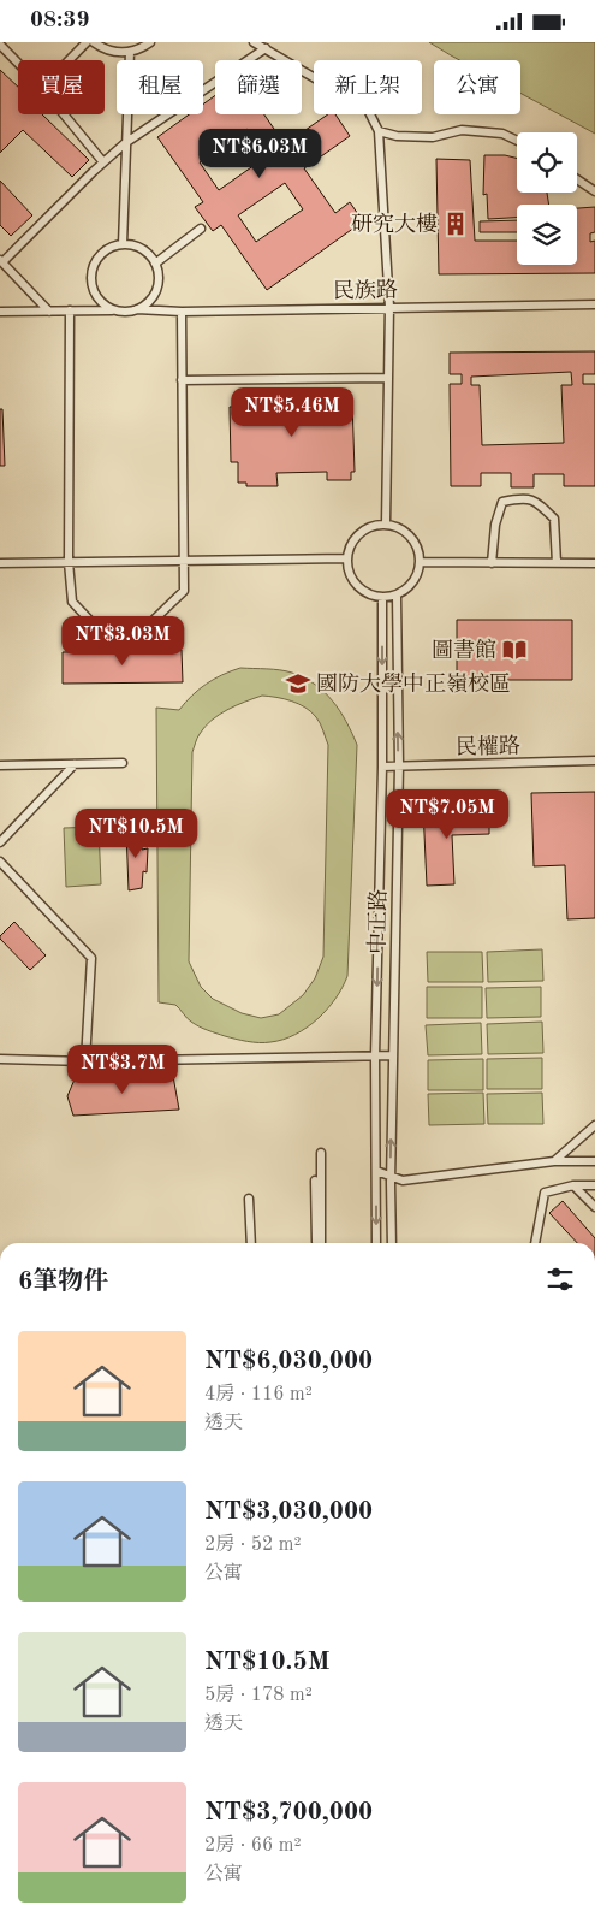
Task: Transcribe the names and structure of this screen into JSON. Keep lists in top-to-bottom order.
{
  "streets": {
    "lane": ["民族路", "民權路", "中正路"]
  },
  "crossings": [
    ["民權路", "中正路"]
  ],
  "places": {
    "building": ["研究大樓"],
    "library": ["圖書館"],
    "school or university": ["國防大學中正嶺校區"]
  },
  "page": {
    "status": "08:39",
    "chip": [
      "買屋",
      "租屋",
      "篩選",
      "新上架",
      "公寓"
    ],
    "price": [
      "NT$6.03M",
      "NT$5.46M",
      "NT$3.03M",
      "NT$7.05M",
      "NT$10.5M",
      "NT$3.7M"
    ],
    "heading": "6筆物件",
    "list": [
      {
        "name": "NT$6,030,000",
        "note": "4房 · 116 m² · 透天"
      },
      {
        "name": "NT$3,030,000",
        "note": "2房 · 52 m² · 公寓"
      },
      {
        "name": "NT$10.5M",
        "note": "5房 · 178 m² · 透天"
      },
      {
        "name": "NT$3,700,000",
        "note": "2房 · 66 m² · 公寓"
      }
    ]
  }
}
